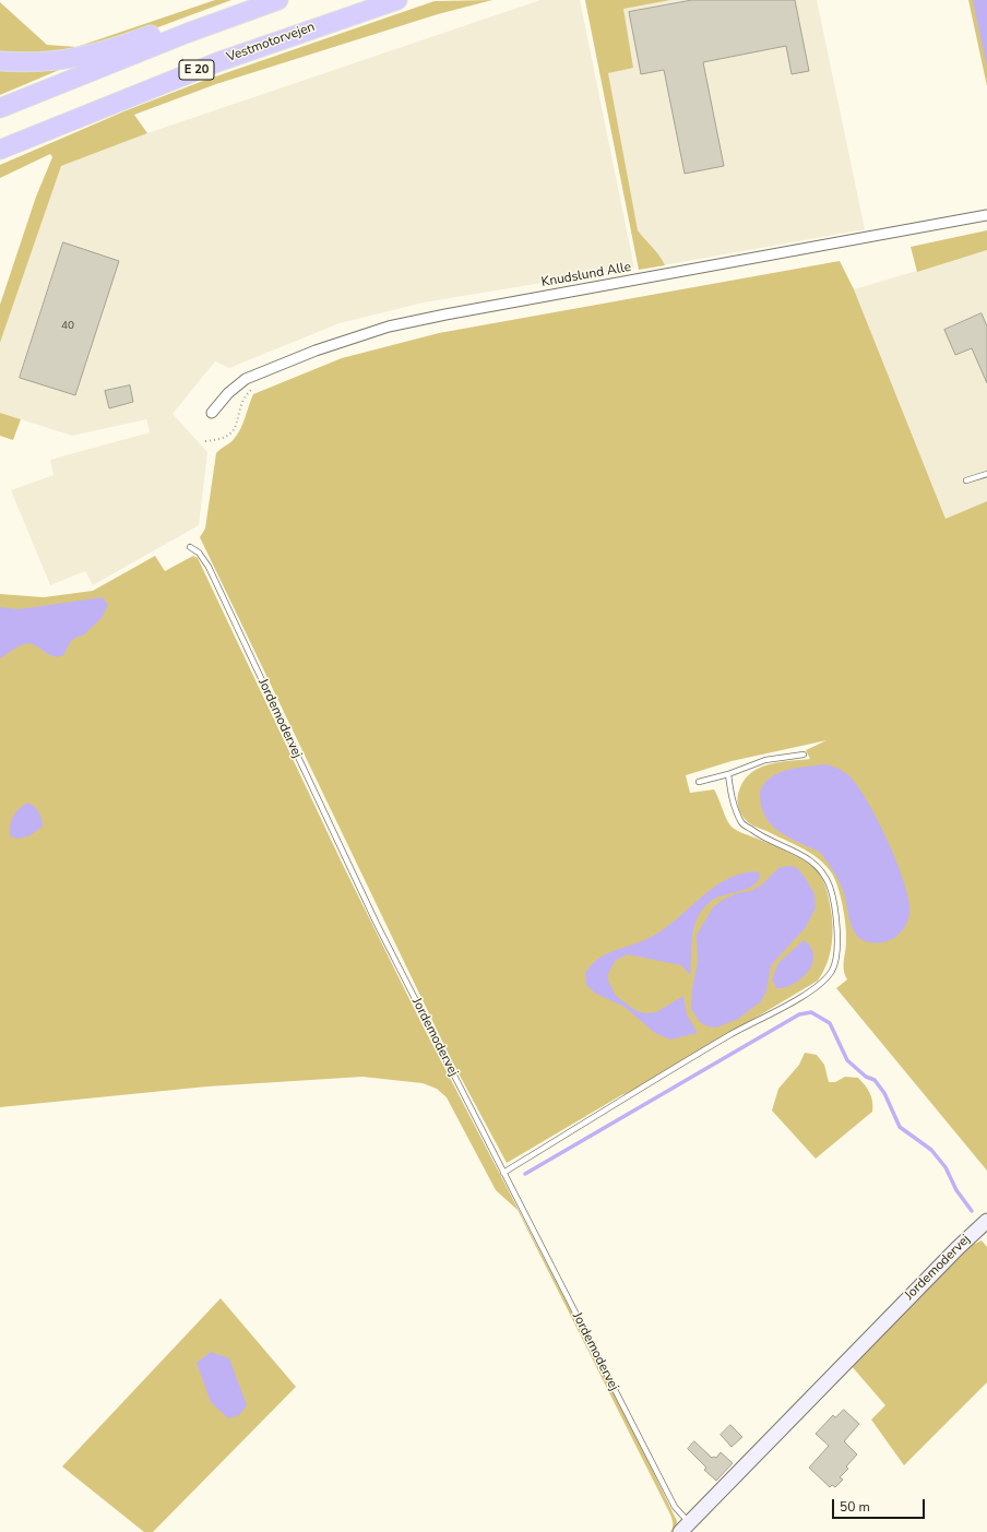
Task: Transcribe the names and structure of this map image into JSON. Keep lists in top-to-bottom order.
{
  "streets": {
    "highway": ["Vestmotorvejen", "E 20"],
    "street": ["Knudslund Alle", "Jordemodervej"]
  },
  "house_numbers": ["40"],
  "scale_bar": "50 m"
}
